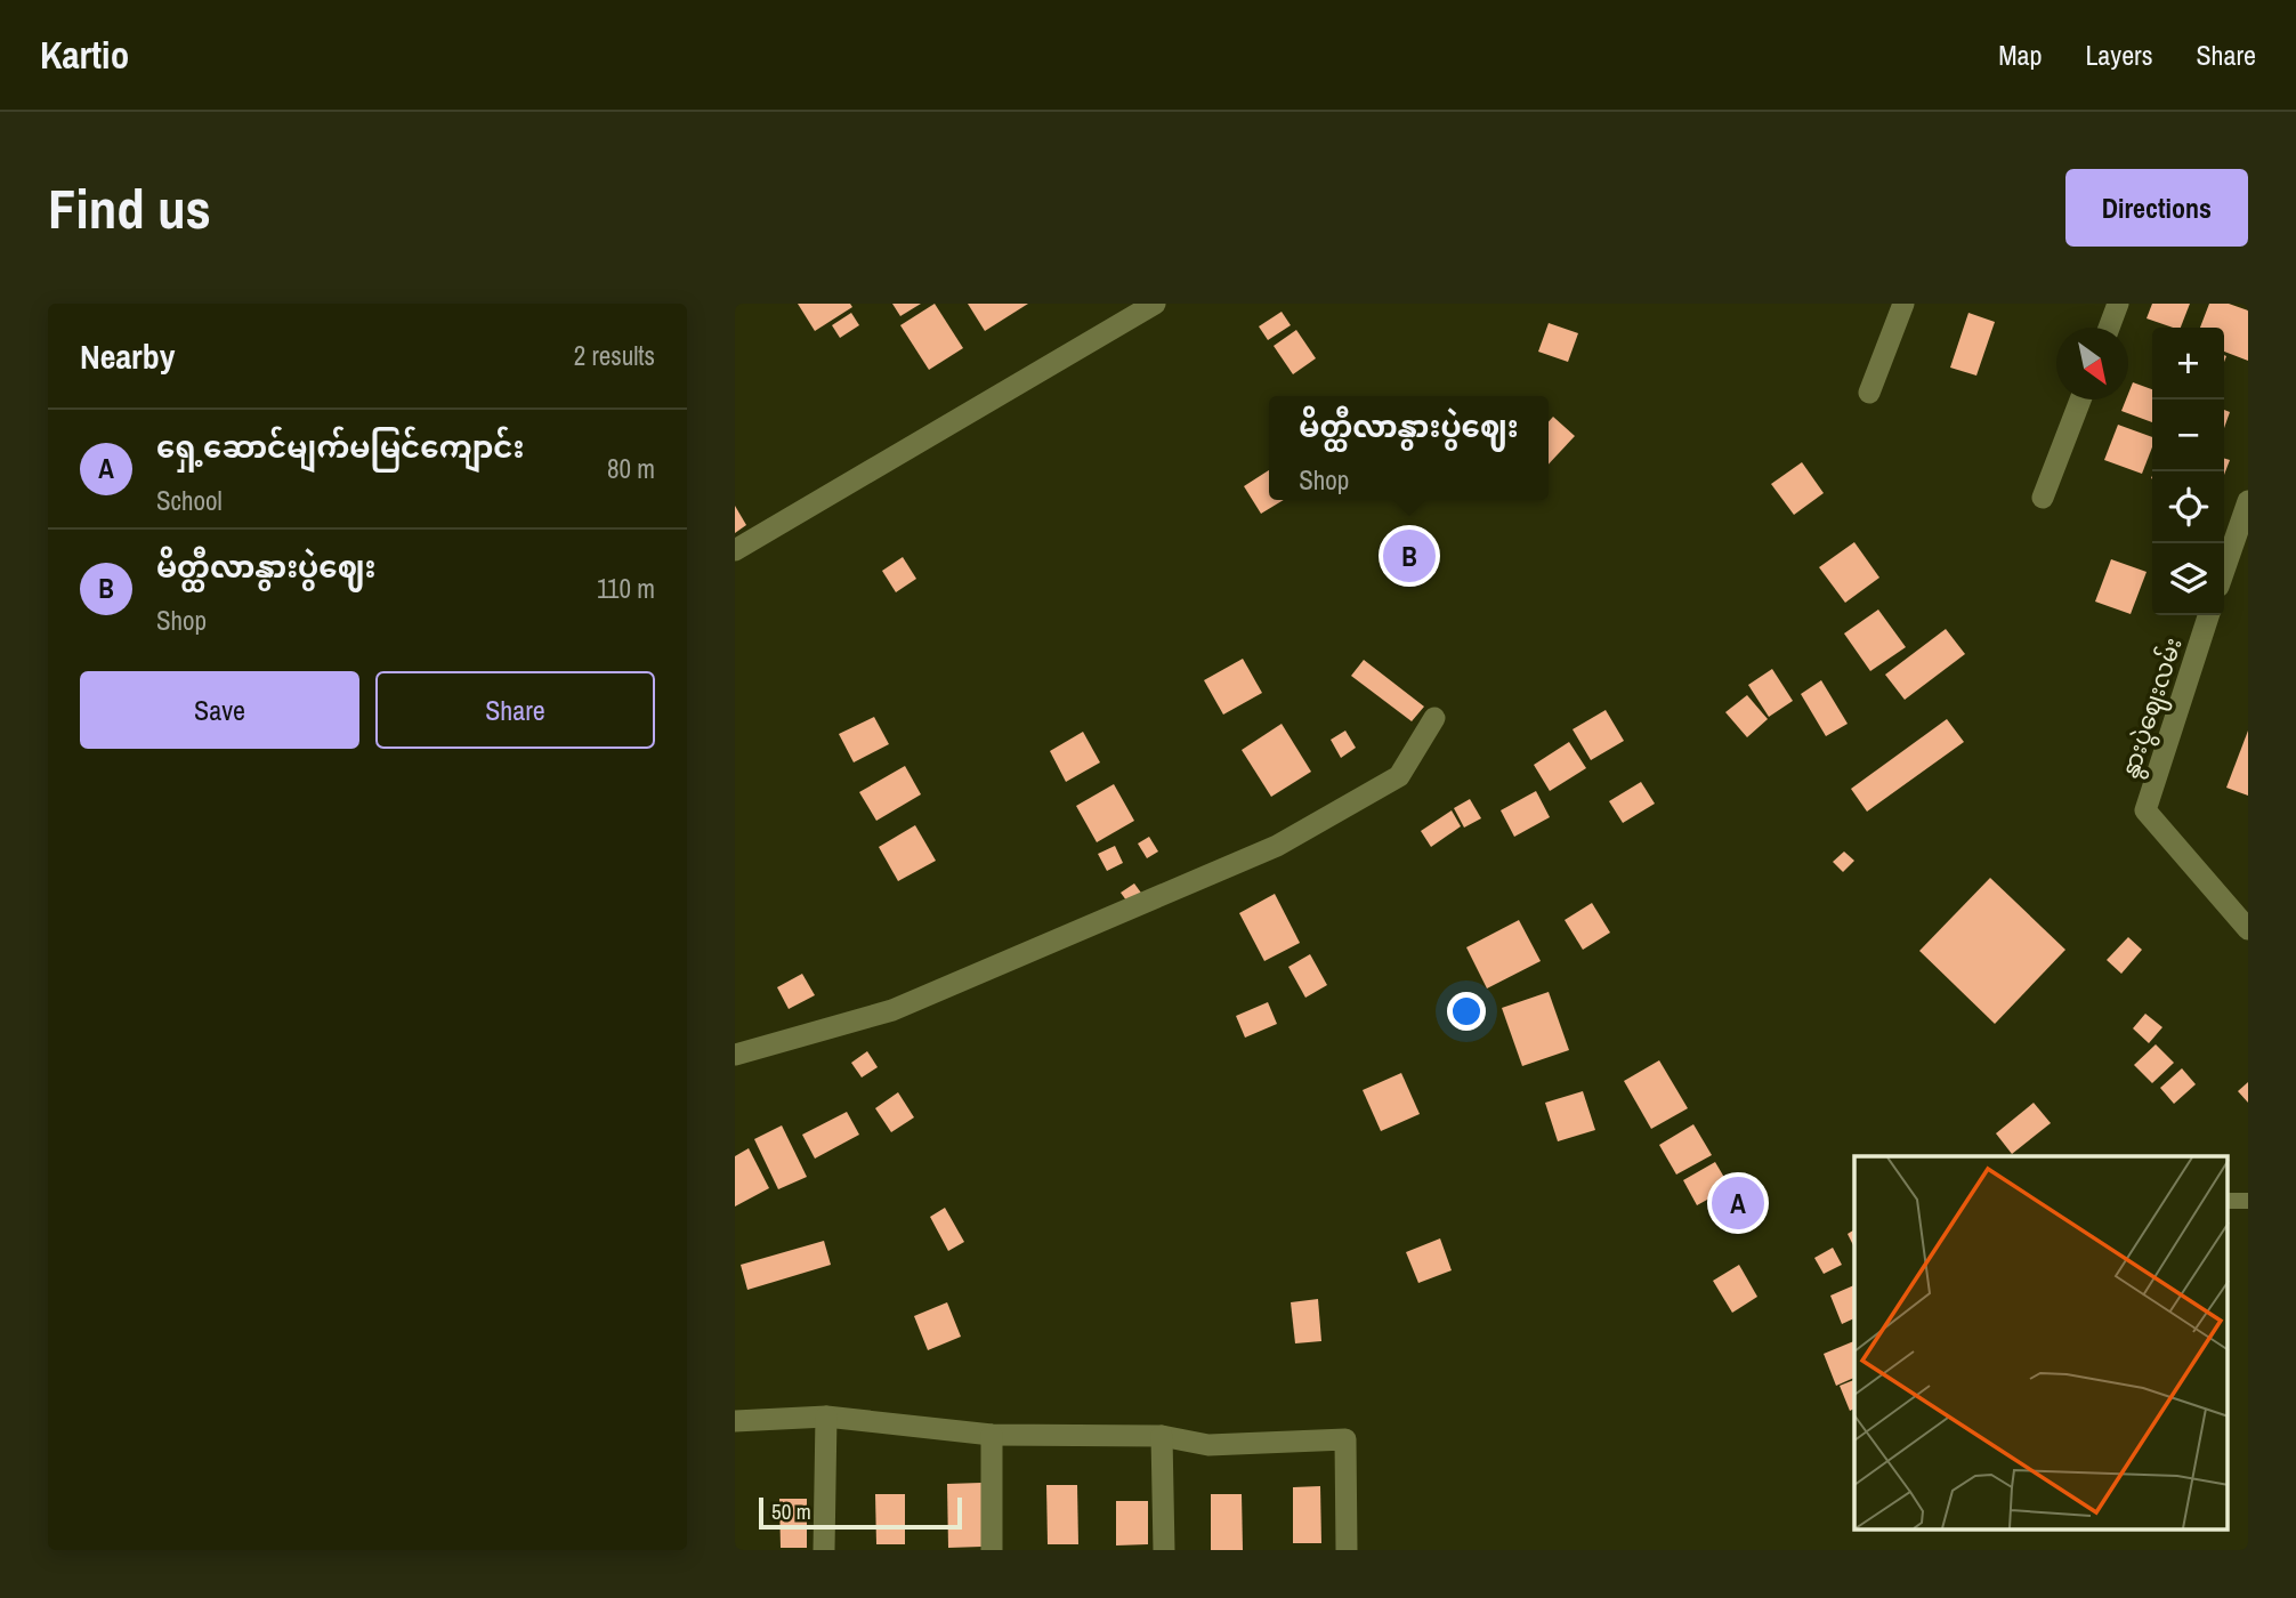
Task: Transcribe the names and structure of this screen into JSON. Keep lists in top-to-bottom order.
{
  "streets": {
    "street": ["နွားပွဲဈေးလမ်း"]
  },
  "scale_bar": "50 m",
  "north": "bottom right",
  "page": {
    "header": "Kartio",
    "nav": ["Map", "Layers", "Share"],
    "buttons": [
      "Directions",
      ["Save", "Share"]
    ],
    "title": "Find us",
    "heading": ["Nearby", "2 results"],
    "map_buttons": ["+", "−"],
    "popup": ["မိတ္ထီလာနွားပွဲဈေး", "Shop"],
    "list": [
      {
        "mark": "A",
        "name": "ရှေ့ဆောင်မျက်မမြင်ကျောင်း",
        "note": "School",
        "value": "80 m"
      },
      {
        "mark": "B",
        "name": "မိတ္ထီလာနွားပွဲဈေး",
        "note": "Shop",
        "value": "110 m"
      }
    ],
    "pins": ["B", "A"],
    "scale": "50 m"
  }
}
